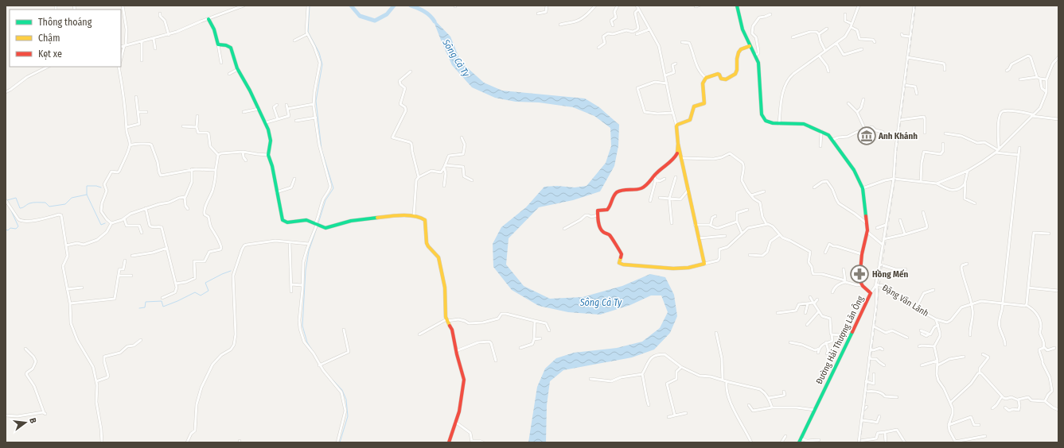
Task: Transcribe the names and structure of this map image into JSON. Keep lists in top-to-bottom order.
{
  "streets": {
    "street": ["Đặng Văn Lãnh", "Đường Hải Thượng Lãn Ông"]
  },
  "water": ["Sông Cà Ty"],
  "places": {
    "museum": ["Anh Khánh"],
    "pharmacy": ["Hồng Mến"]
  },
  "legend": ["Thông thoáng", "Chậm", "Kẹt xe"],
  "north": "right"
}
